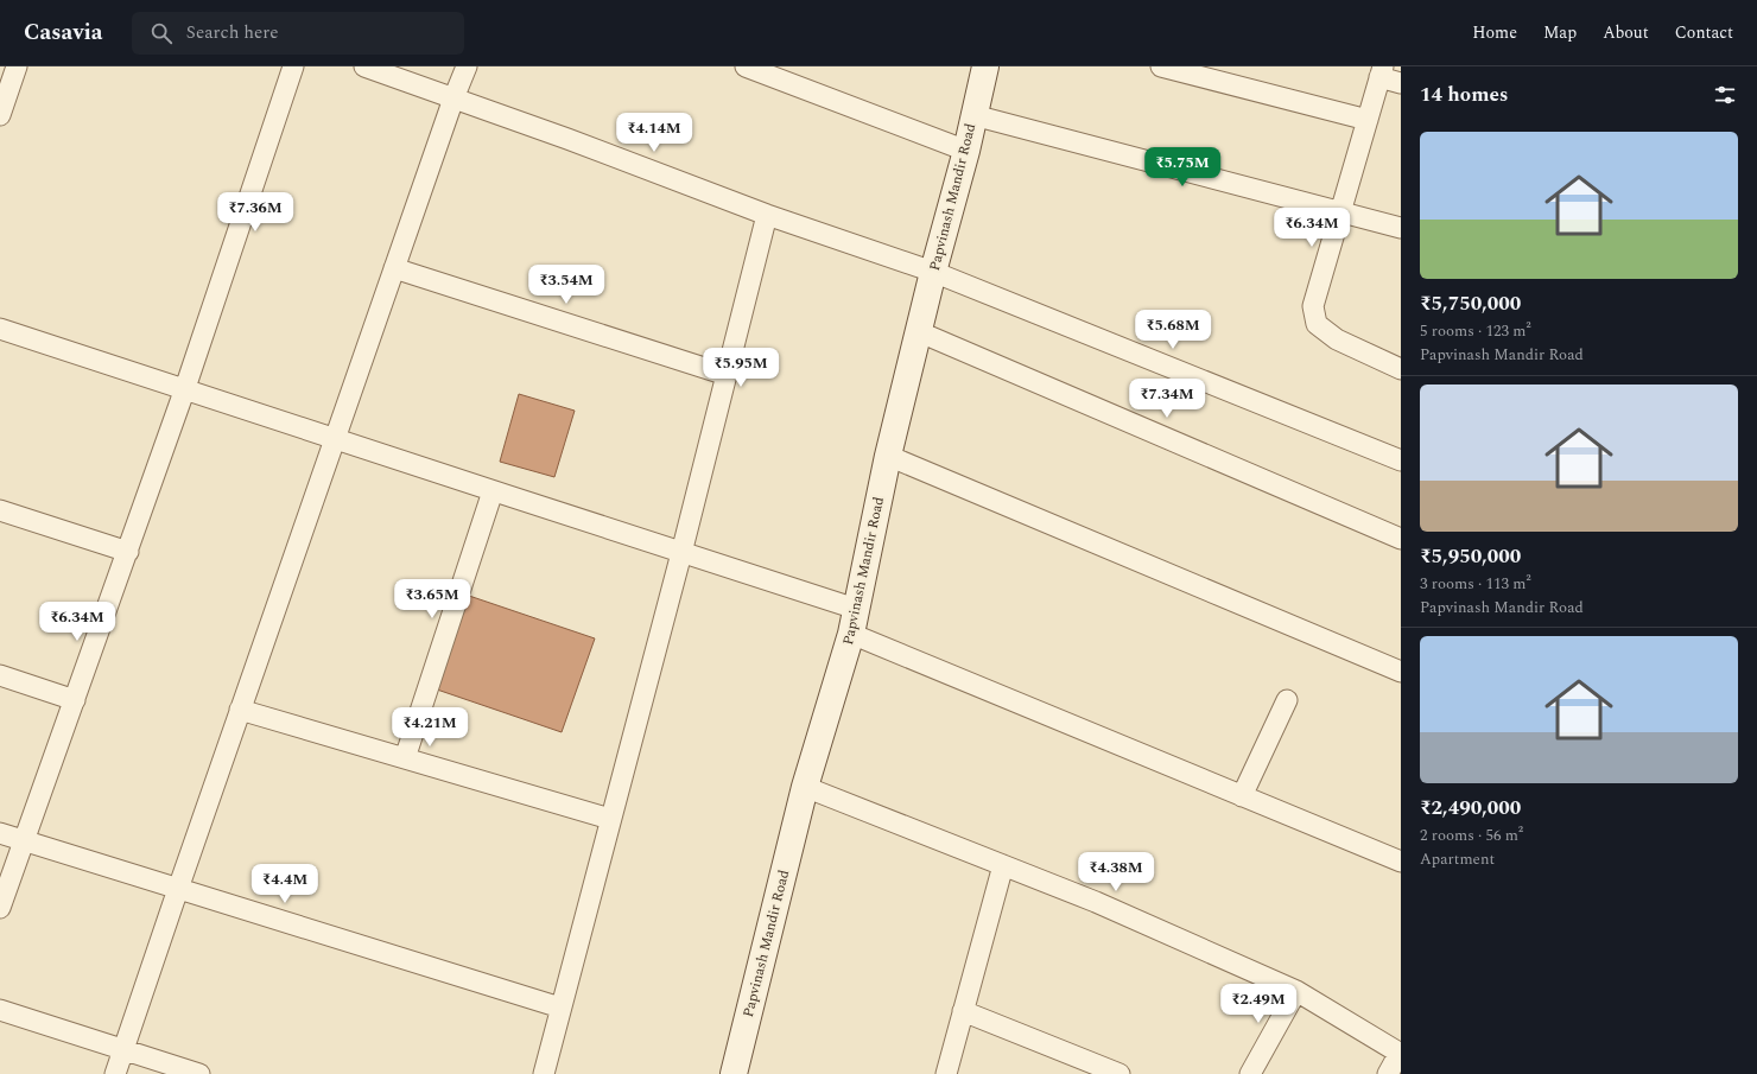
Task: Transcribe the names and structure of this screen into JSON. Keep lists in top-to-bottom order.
{
  "streets": {
    "street": ["Papvinash Mandir Road"]
  },
  "page": {
    "header": "Casavia",
    "search": "Search here",
    "nav": [
      "Home",
      "Map",
      "About",
      "Contact"
    ],
    "heading": "14 homes",
    "price": [
      "₹4.14M",
      "₹5.75M",
      "₹7.36M",
      "₹6.34M",
      "₹3.54M",
      "₹5.68M",
      "₹5.95M",
      "₹7.34M",
      "₹3.65M",
      "₹6.34M",
      "₹4.21M",
      "₹4.38M",
      "₹4.4M",
      "₹2.49M"
    ],
    "list": [
      {
        "name": "₹5,750,000",
        "note": "5 rooms · 123 m² · Papvinash Mandir Road"
      },
      {
        "name": "₹5,950,000",
        "note": "3 rooms · 113 m² · Papvinash Mandir Road"
      },
      {
        "name": "₹2,490,000",
        "note": "2 rooms · 56 m² · Apartment"
      }
    ]
  }
}
